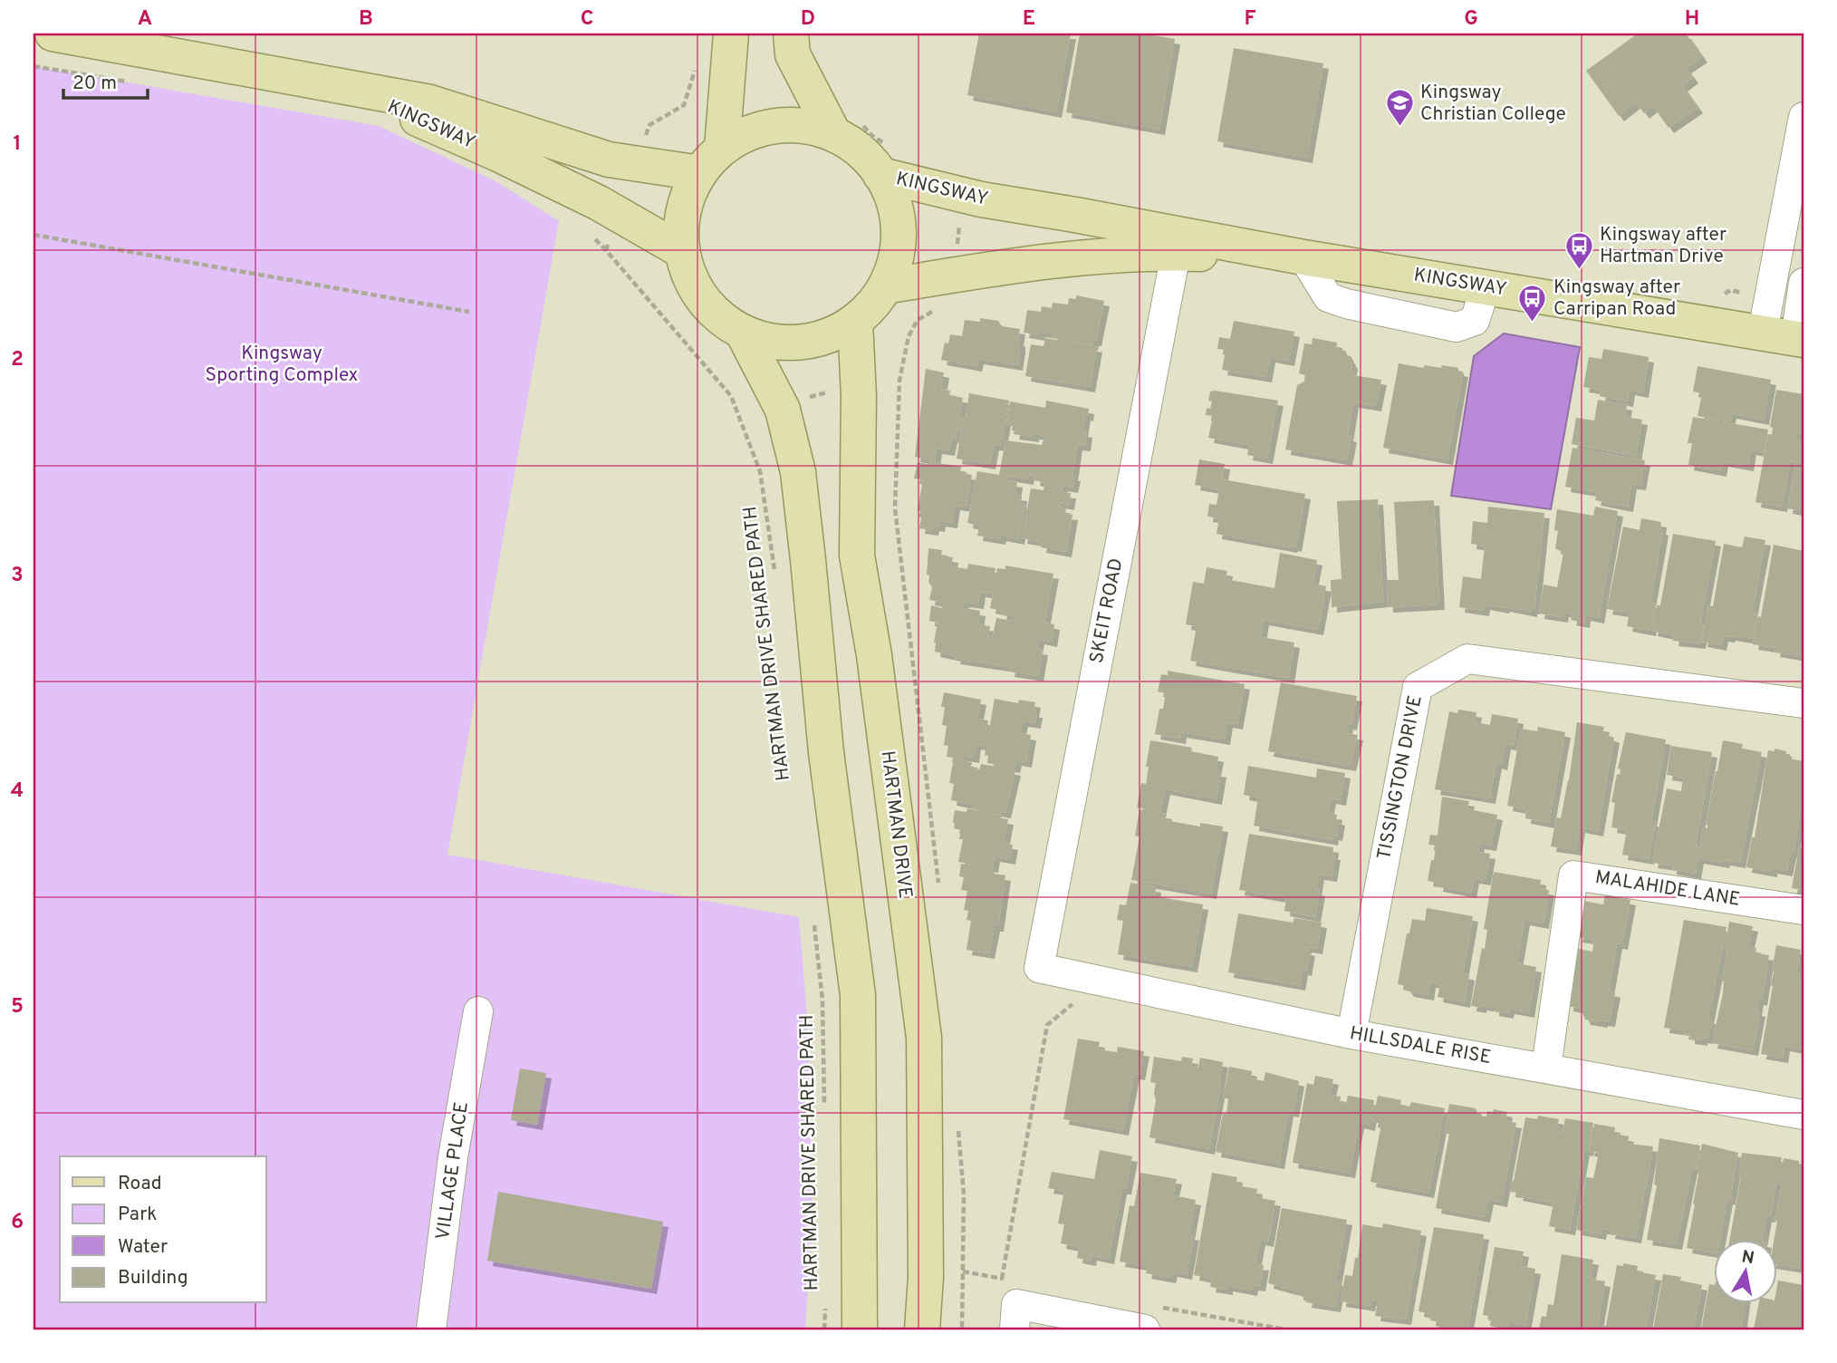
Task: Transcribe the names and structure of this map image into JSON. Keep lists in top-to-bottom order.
{
  "streets": {
    "main road": ["KINGSWAY", "HARTMAN DRIVE"],
    "street": [
      "SKEIT ROAD",
      "TISSINGTON DRIVE",
      "MALAHIDE LANE",
      "HILLSDALE RISE",
      "VILLAGE PLACE"
    ],
    "path": ["HARTMAN DRIVE SHARED PATH"]
  },
  "crossings": [
    ["KINGSWAY", "SKEIT ROAD"],
    ["KINGSWAY", "HARTMAN DRIVE"],
    ["SKEIT ROAD", "HILLSDALE RISE"],
    ["TISSINGTON DRIVE", "HILLSDALE RISE"],
    ["MALAHIDE LANE", "HILLSDALE RISE"]
  ],
  "parks": ["Kingsway Sporting Complex"],
  "places": {
    "school or university": ["Kingsway Christian College"],
    "bus stop": ["Kingsway after Hartman Drive", "Kingsway after Carripan Road"]
  },
  "legend": [
    "Road",
    "Park",
    "Water",
    "Building"
  ],
  "scale_bar": "20 m",
  "north": "top",
  "grid": {
    "columns": [
      "A",
      "B",
      "C",
      "D",
      "E",
      "F",
      "G",
      "H"
    ],
    "rows": [
      "1",
      "2",
      "3",
      "4",
      "5",
      "6"
    ]
  }
}
